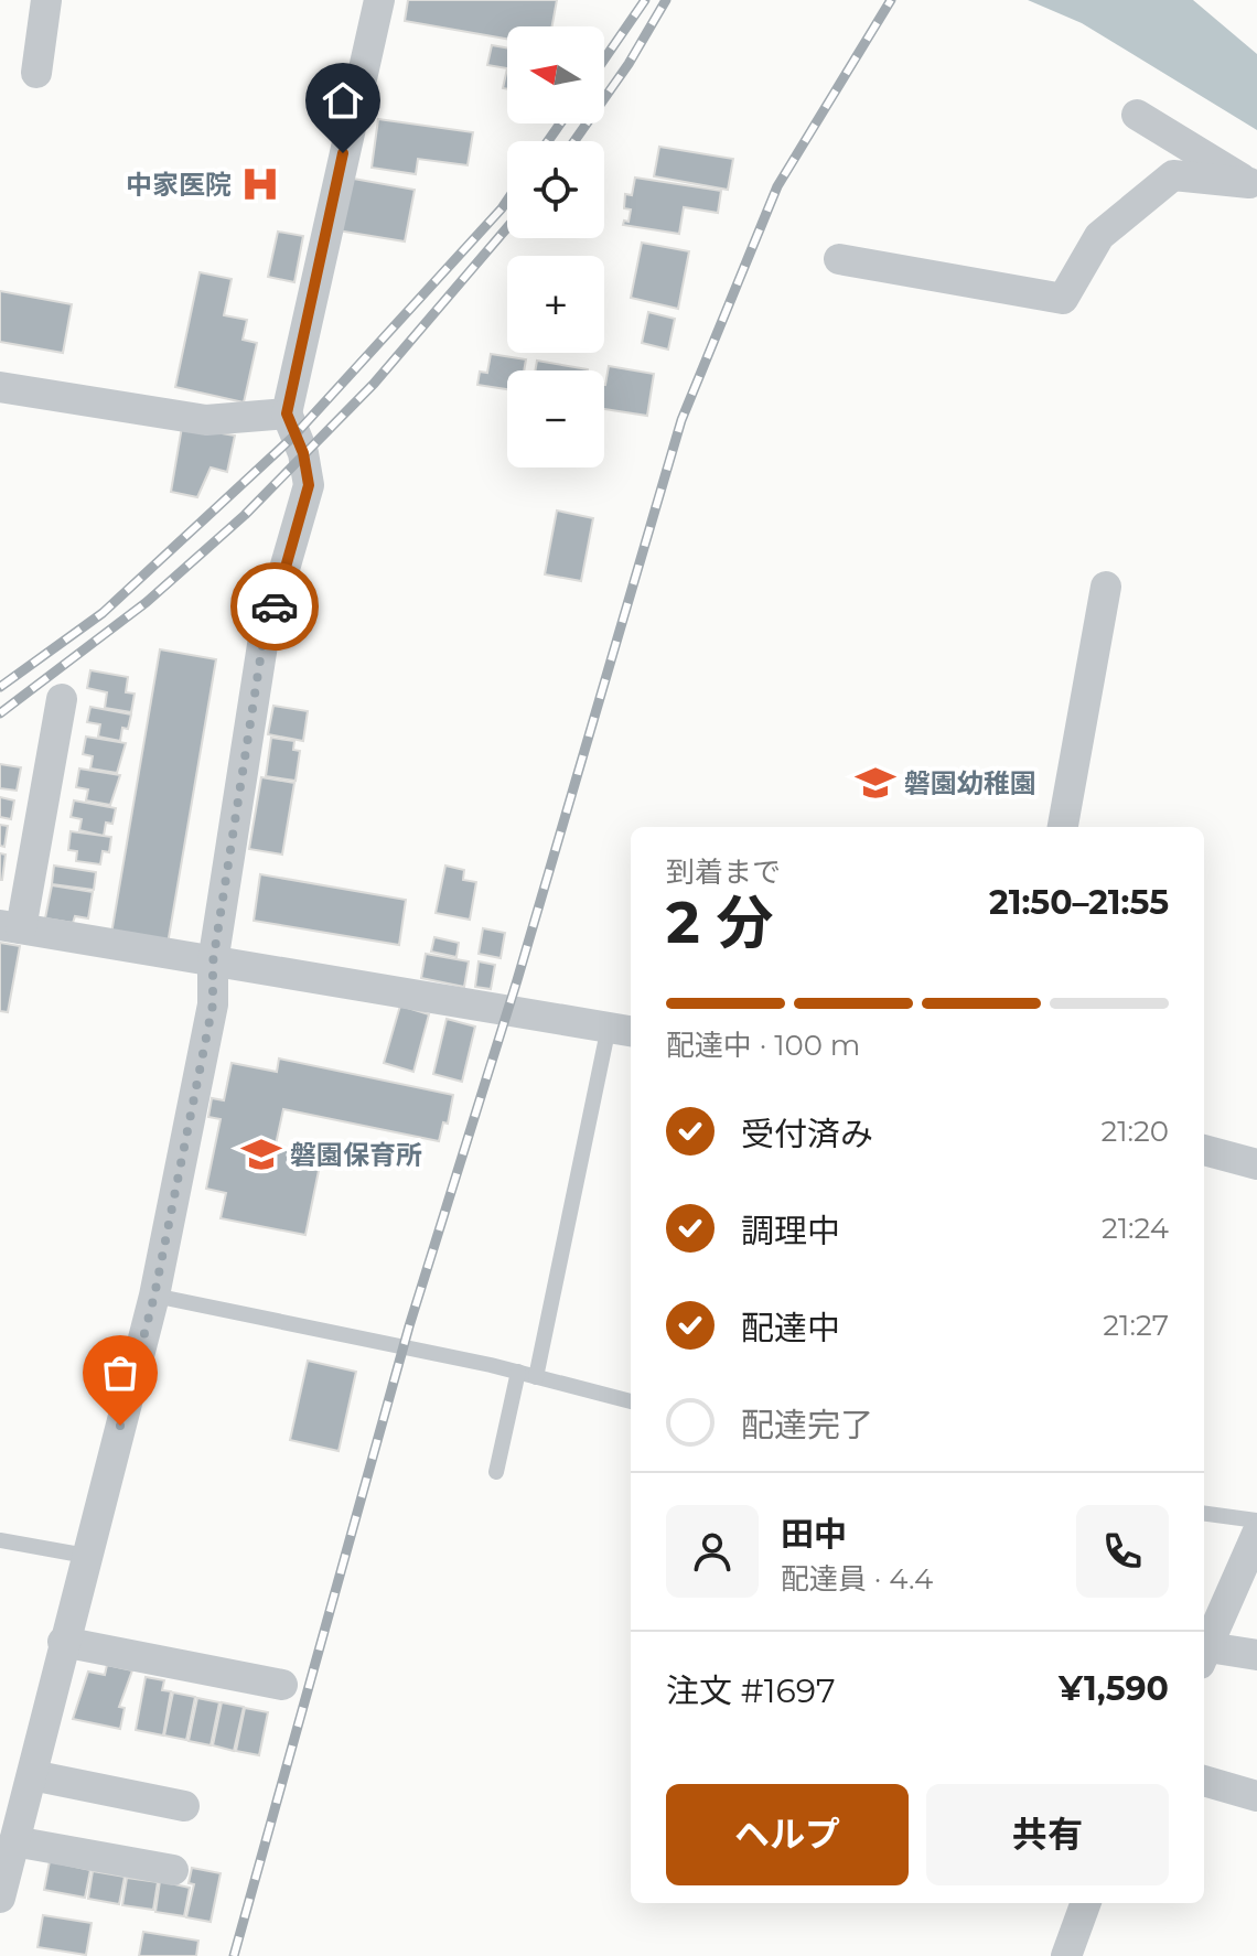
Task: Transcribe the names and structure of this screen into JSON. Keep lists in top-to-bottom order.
{
  "places": {
    "hospital": ["中家医院"],
    "school or university": ["磐園幼稚園", "磐園保育所"]
  },
  "north": "left",
  "page": {
    "map_buttons": ["+", "−"],
    "heading": ["2 分", "到着まで", "21:50–21:55"],
    "panel": [
      "田中",
      "配達員 · 4.4",
      "注文 #1697",
      "¥1,590"
    ],
    "bar": "配達中 · 100 m",
    "list": [
      ["受付済み", "21:20"],
      ["調理中", "21:24"],
      ["配達中", "21:27"],
      "配達完了"
    ],
    "buttons": ["ヘルプ", "共有"]
  }
}
